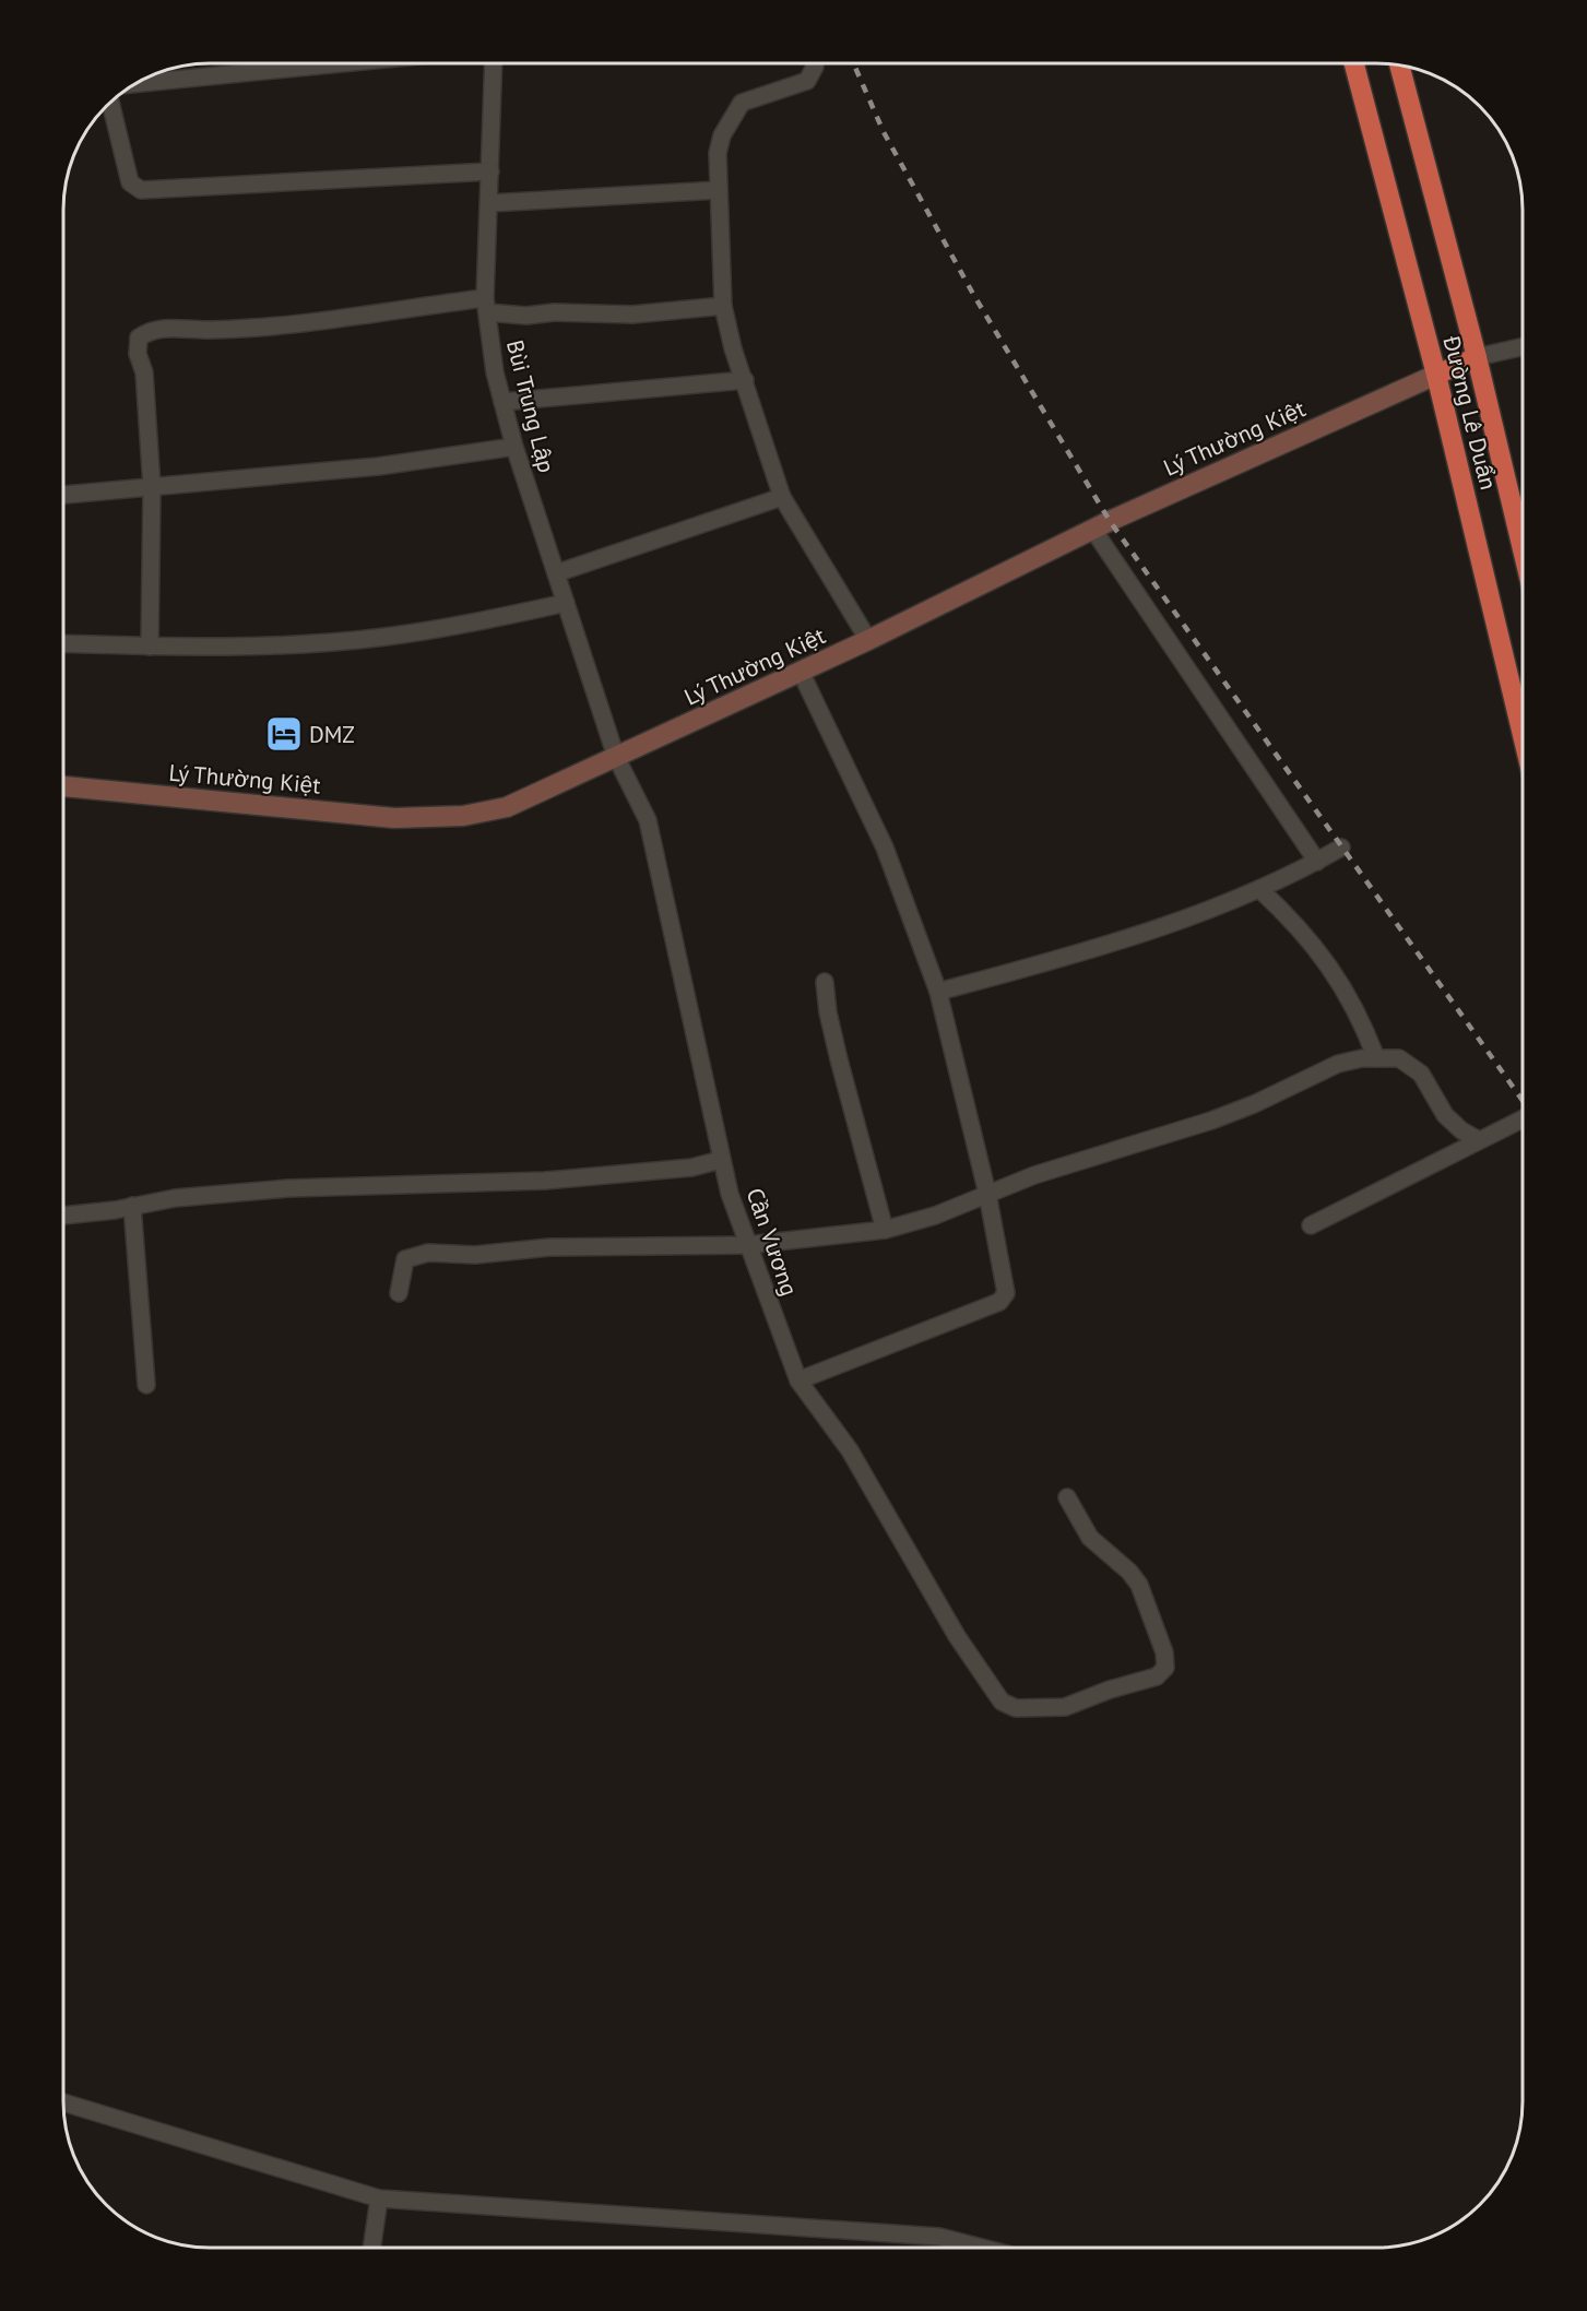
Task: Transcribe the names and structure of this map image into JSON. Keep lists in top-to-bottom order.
{
  "streets": {
    "highway": ["Đường Lê Duẩn"],
    "main road": ["Lý Thường Kiệt"],
    "street": ["Bùi Trung Lập", "Cần Vương"]
  },
  "crossings": [
    ["Bùi Trung Lập", "Lý Thường Kiệt"],
    ["Bùi Trung Lập", "Cần Vương"],
    ["Đường Lê Duẩn", "Lý Thường Kiệt"],
    ["Lý Thường Kiệt", "Cần Vương"]
  ],
  "places": {
    "hotel": ["DMZ"]
  }
}
